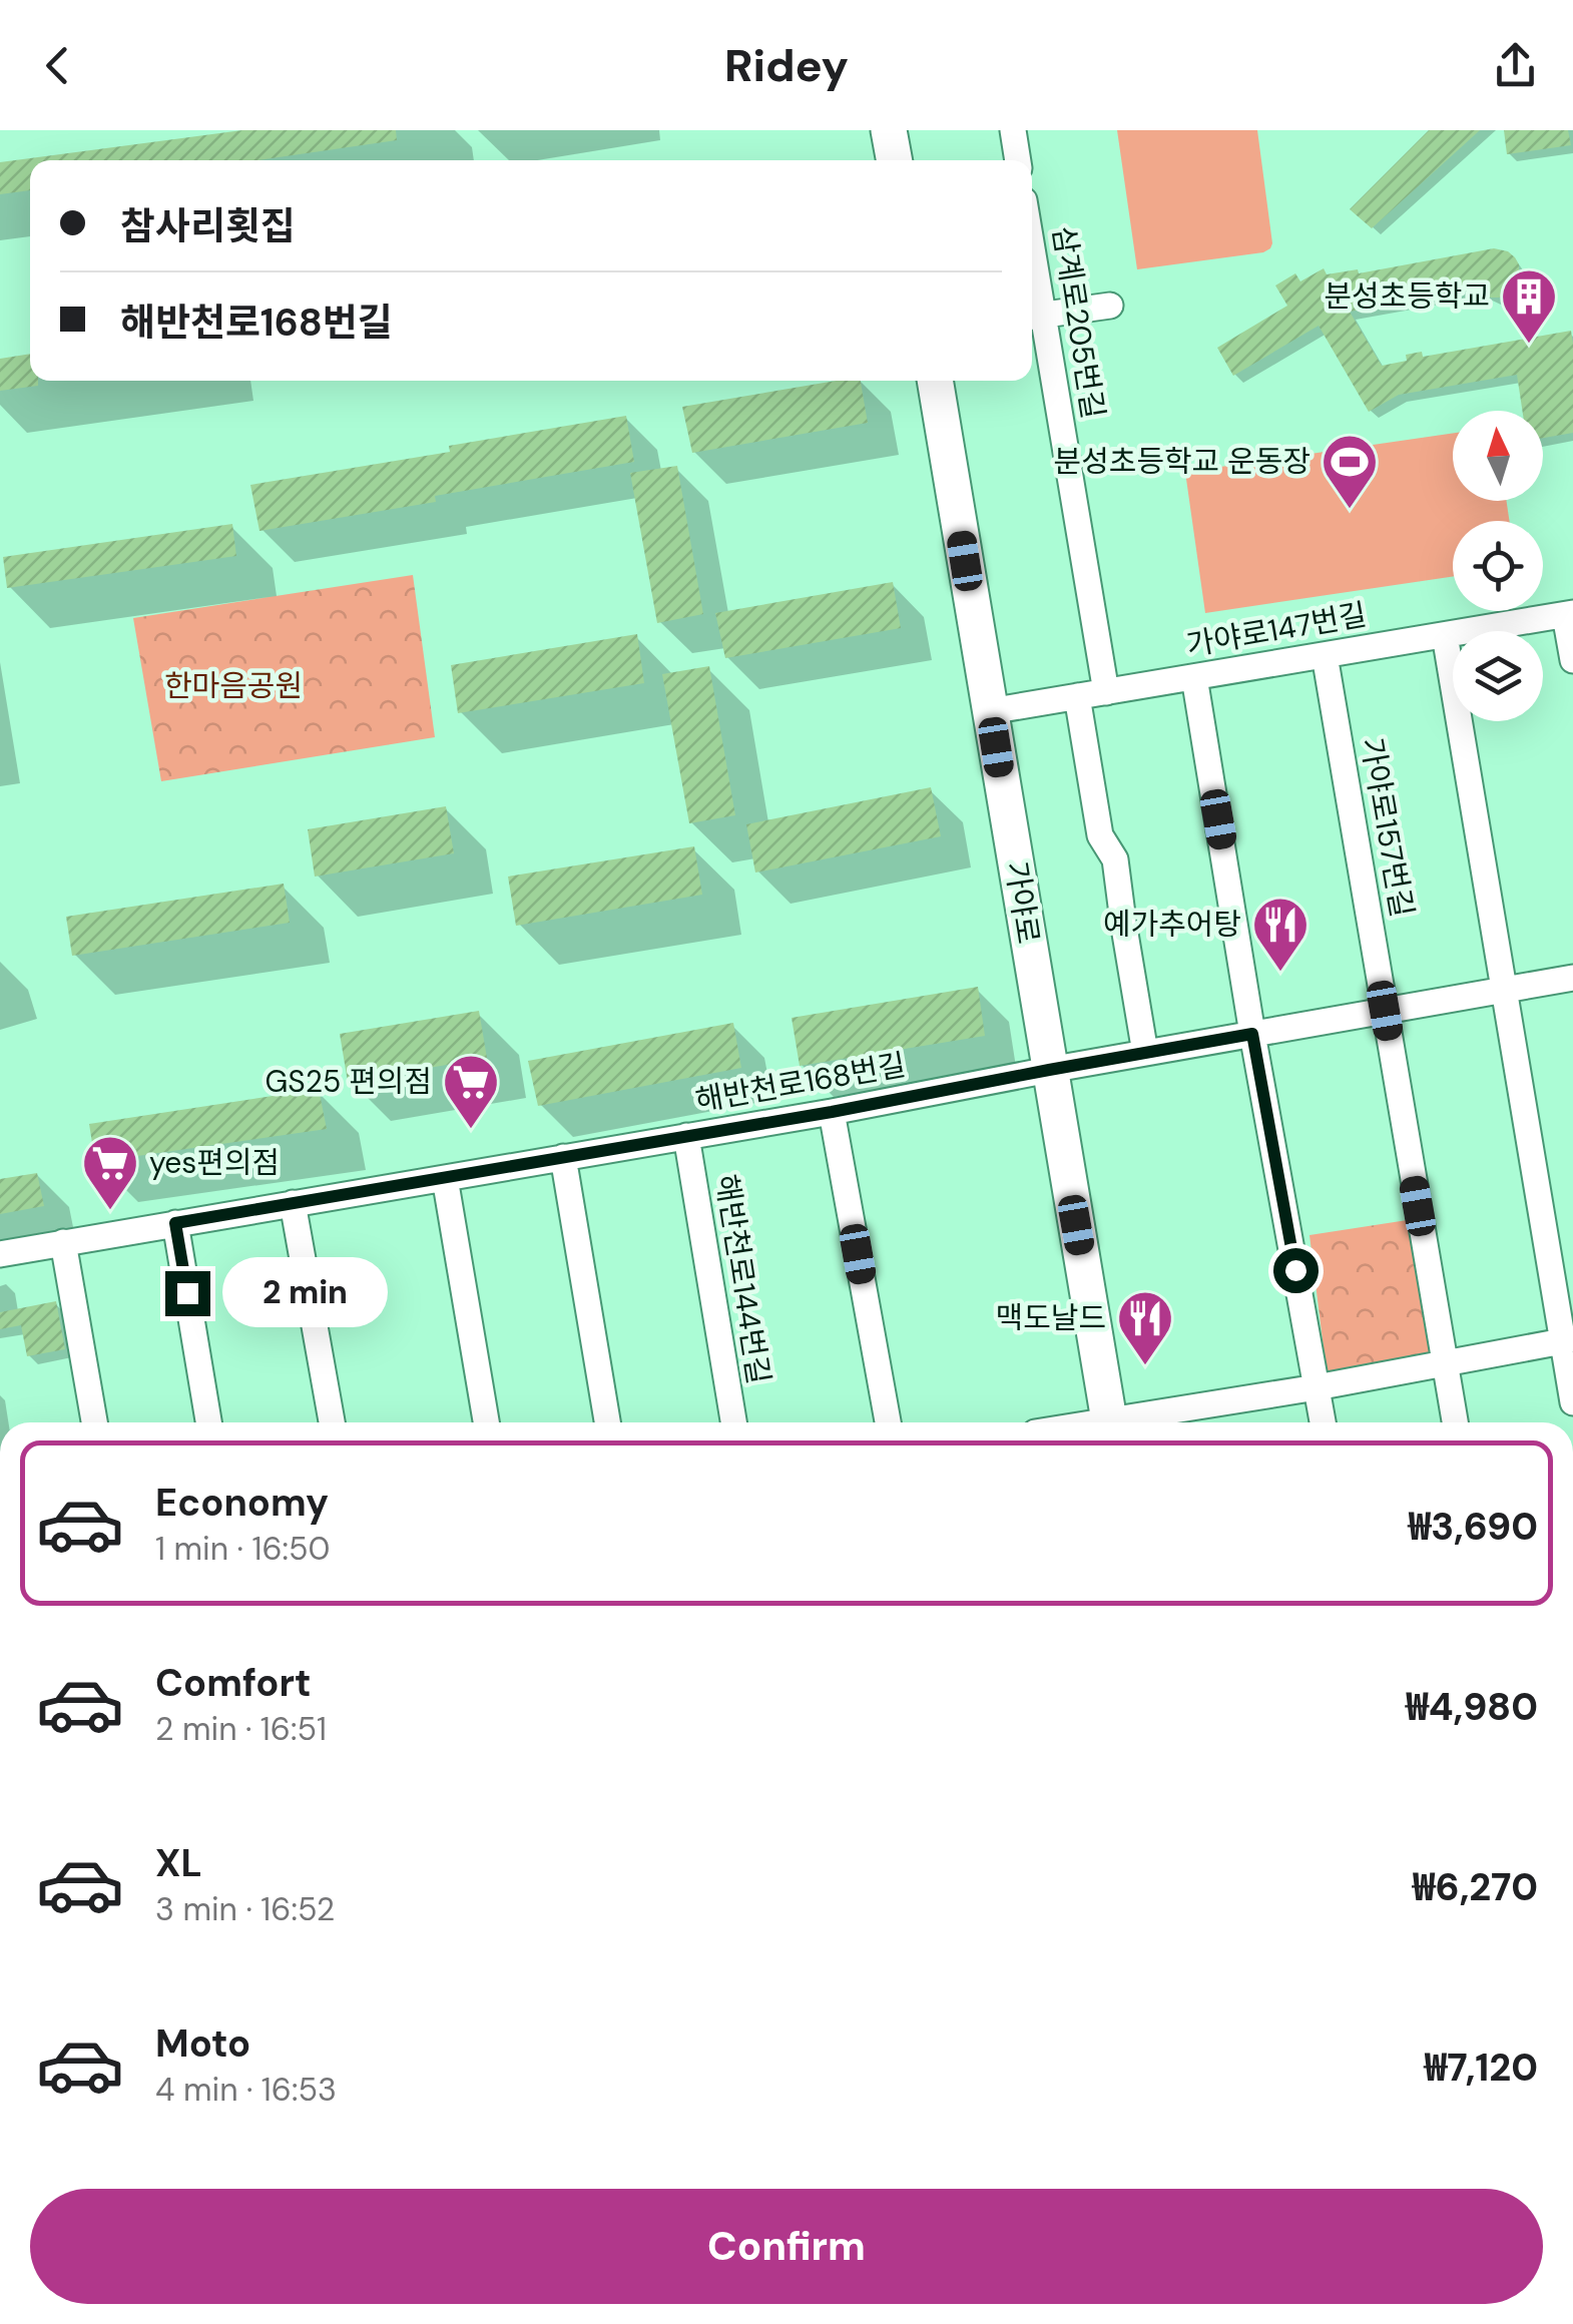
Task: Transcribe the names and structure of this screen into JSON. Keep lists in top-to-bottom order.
{
  "streets": {
    "main road": ["가야로"],
    "street": [
      "삼계로205번길",
      "가야로147번길",
      "가야로157번길",
      "해반천로168번길",
      "해반천로144번길"
    ]
  },
  "crossings": [
    ["삼계로205번길", "가야로147번길"],
    ["가야로147번길", "가야로157번길"],
    ["가야로147번길", "가야로"],
    ["가야로", "해반천로168번길"],
    ["해반천로168번길", "해반천로144번길"]
  ],
  "parks": ["한마음공원"],
  "places": {
    "building": ["분성초등학교"],
    "sports": ["분성초등학교 운동장"],
    "restaurant": ["예가추어탕", "맥도날드"],
    "supermarket": ["GS25 편의점", "yes편의점"]
  },
  "north": "top",
  "page": {
    "header": "Ridey",
    "banner": ["참사리횟집", "해반천로168번길"],
    "bubble": "2 min",
    "list": [
      {
        "name": "Economy",
        "note": "1 min · 16:50",
        "value": "₩3,690"
      },
      {
        "name": "Comfort",
        "note": "2 min · 16:51",
        "value": "₩4,980"
      },
      {
        "name": "XL",
        "note": "3 min · 16:52",
        "value": "₩6,270"
      },
      {
        "name": "Moto",
        "note": "4 min · 16:53",
        "value": "₩7,120"
      }
    ],
    "buttons": "Confirm"
  }
}
